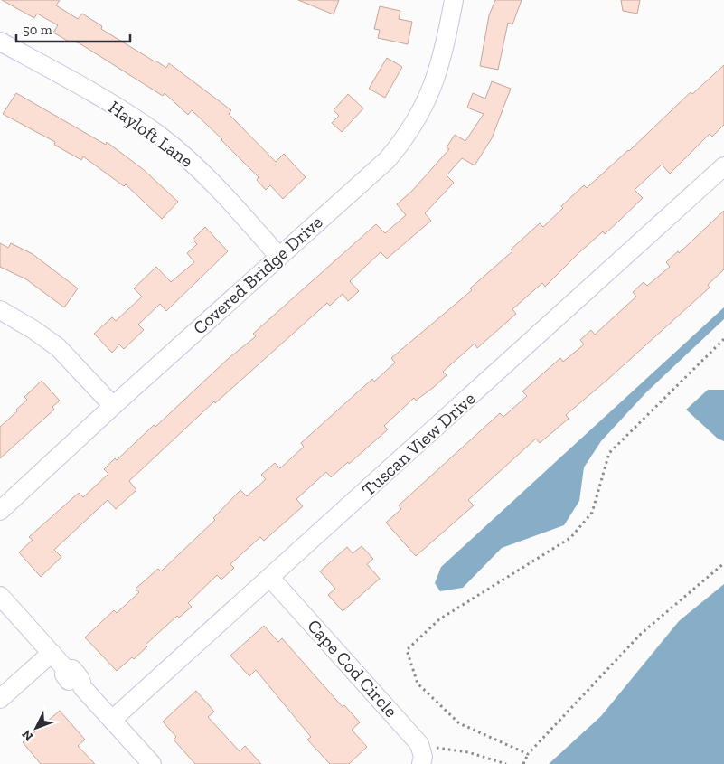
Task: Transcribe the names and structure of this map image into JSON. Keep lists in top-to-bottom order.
{
  "streets": {
    "street": [
      "Hayloft Lane",
      "Covered Bridge Drive",
      "Tuscan View Drive",
      "Cape Cod Circle"
    ]
  },
  "crossings": [
    ["Hayloft Lane", "Covered Bridge Drive"],
    ["Tuscan View Drive", "Cape Cod Circle"]
  ],
  "scale_bar": "50 m",
  "north": "bottom left"
}
